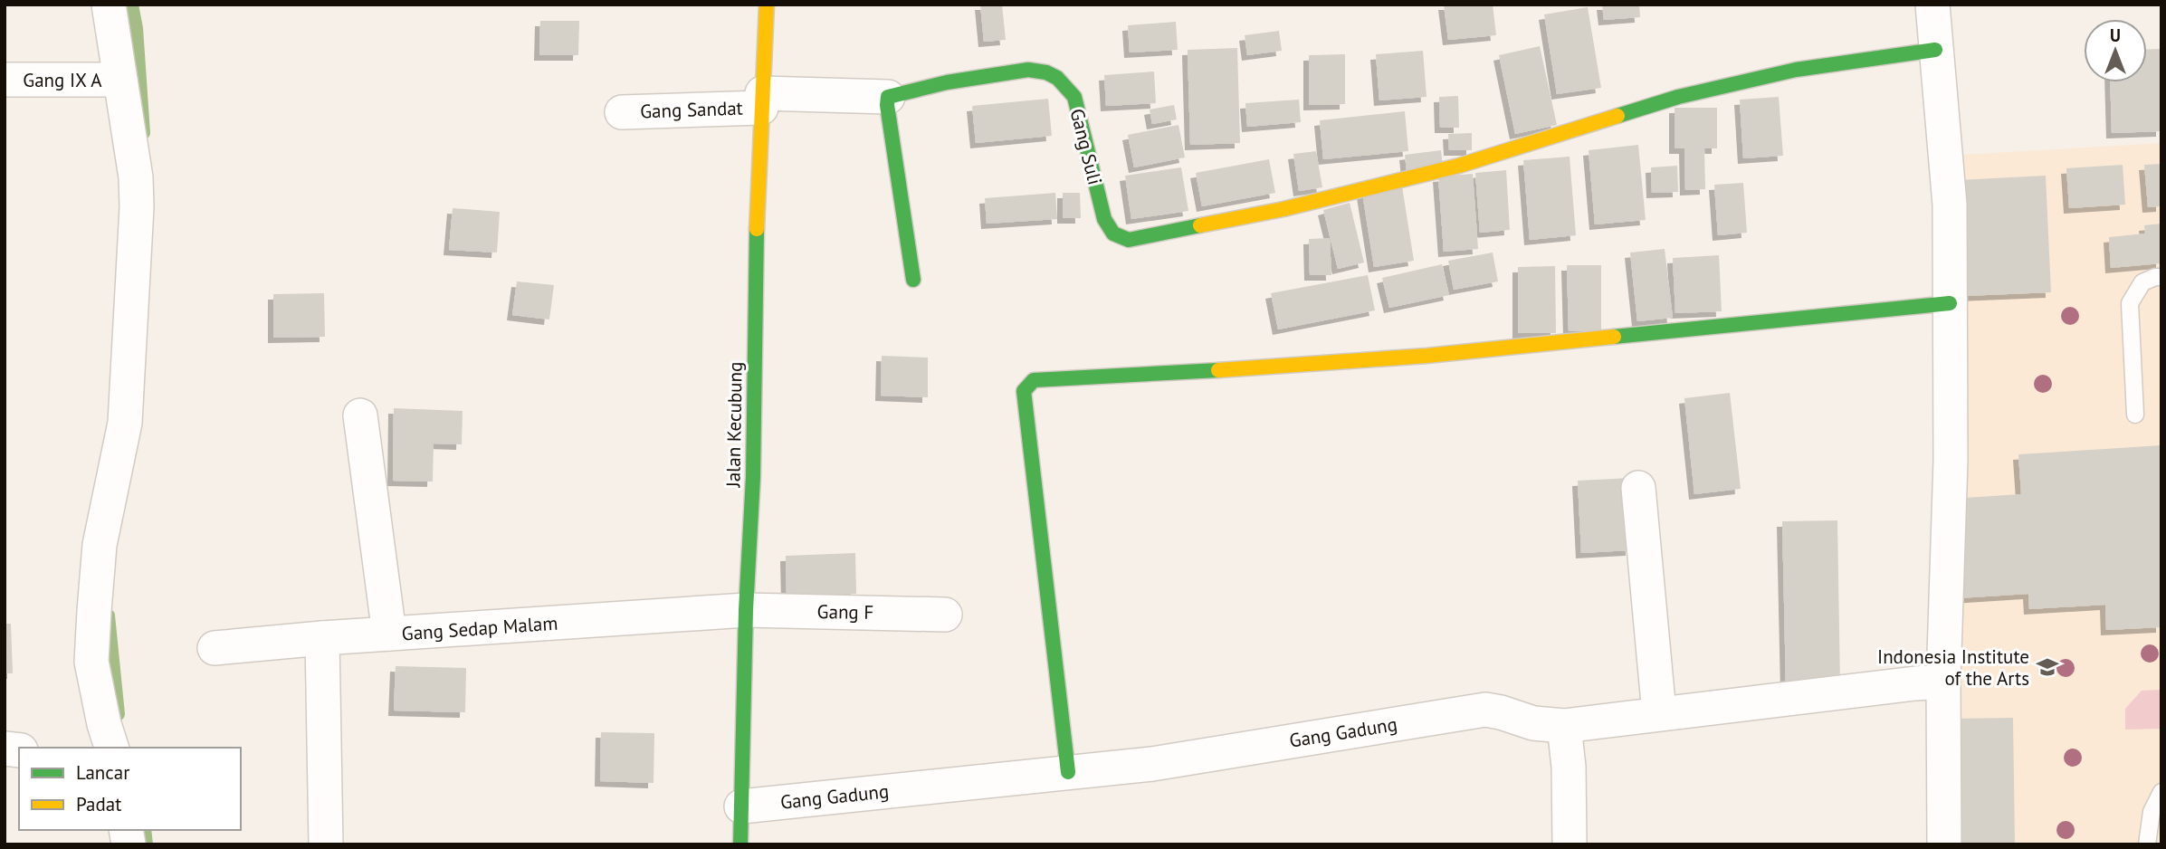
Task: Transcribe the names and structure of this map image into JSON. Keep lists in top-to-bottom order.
{
  "streets": {
    "street": [
      "Gang IX A",
      "Gang Sandat",
      "Gang Suli",
      "Jalan Kecubung",
      "Gang F",
      "Gang Sedap Malam",
      "Gang Gadung"
    ]
  },
  "crossings": [
    ["Gang Sandat", "Gang Suli"],
    ["Gang Sandat", "Jalan Kecubung"],
    ["Gang Suli", "Jalan Kecubung"],
    ["Jalan Kecubung", "Gang F"],
    ["Jalan Kecubung", "Gang Sedap Malam"],
    ["Jalan Kecubung", "Gang Gadung"],
    ["Gang F", "Gang Sedap Malam"]
  ],
  "places": {
    "school or university": ["Indonesia Institute of the Arts"]
  },
  "legend": ["Lancar", "Padat"],
  "north": "top"
}
